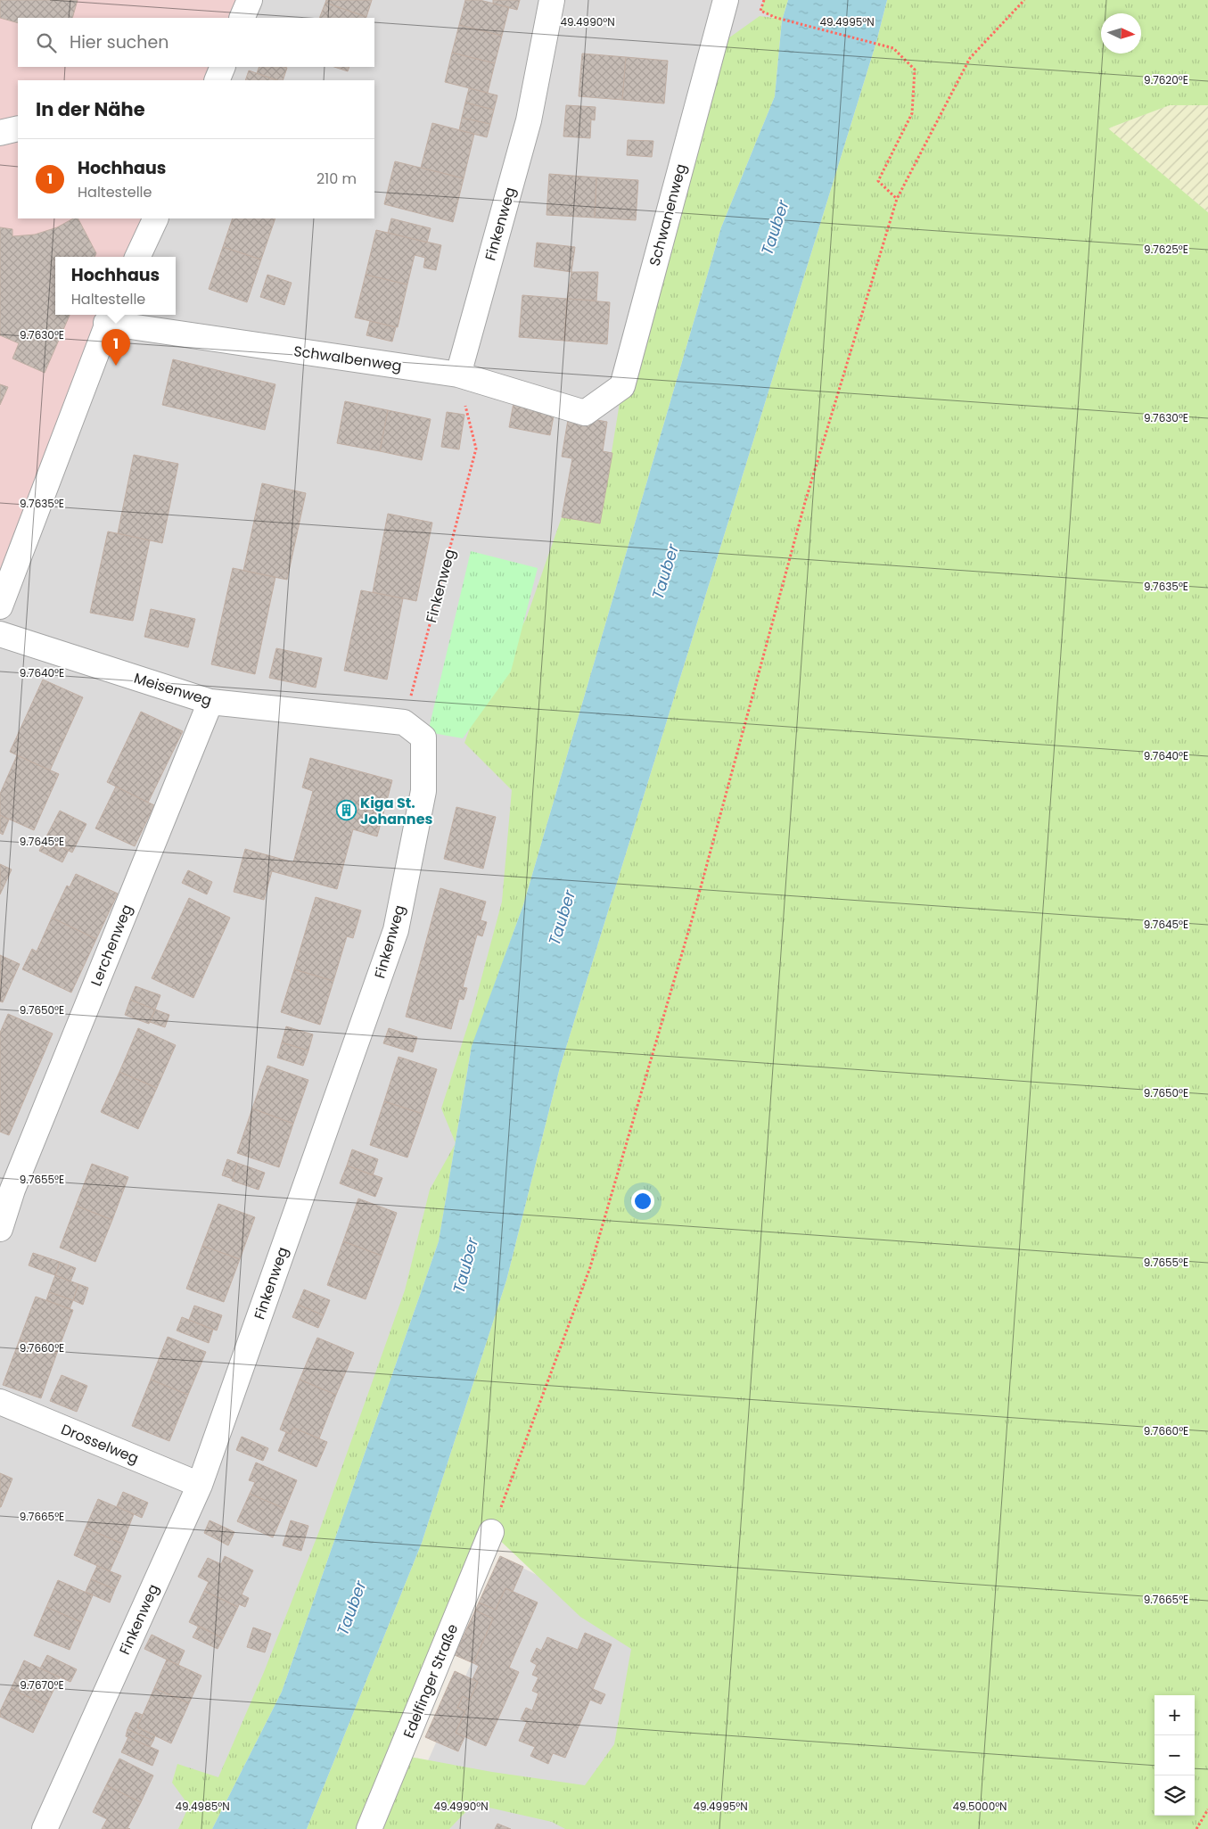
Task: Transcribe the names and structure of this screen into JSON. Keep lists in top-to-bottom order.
{
  "streets": {
    "street": [
      "Schwanenweg",
      "Finkenweg",
      "Schwalbenweg",
      "Meisenweg",
      "Lerchenweg",
      "Drosselweg",
      "Edelfinger Straße"
    ]
  },
  "crossings": [
    ["Schwanenweg", "Schwalbenweg"],
    ["Finkenweg", "Schwalbenweg"],
    ["Finkenweg", "Meisenweg"],
    ["Finkenweg", "Drosselweg"],
    ["Meisenweg", "Lerchenweg"]
  ],
  "water": ["Tauber"],
  "places": {
    "building": ["Kiga St. Johannes"]
  },
  "north": "right",
  "page": {
    "search": "Hier suchen",
    "heading": "In der Nähe",
    "list": [
      {
        "mark": "1",
        "name": "Hochhaus",
        "note": "Haltestelle",
        "value": "210 m"
      }
    ],
    "popup": ["Hochhaus", "Haltestelle"],
    "pins": "1",
    "map_buttons": ["+", "−"]
  },
  "coordinates": [
    "49.4990°N",
    "49.4995°N",
    "9.7620°E",
    "9.7625°E",
    "9.7630°E",
    "9.7635°E",
    "9.7640°E",
    "9.7645°E",
    "9.7650°E",
    "9.7655°E",
    "9.7660°E",
    "9.7665°E",
    "9.7670°E",
    "49.4985°N",
    "49.5000°N"
  ]
}
